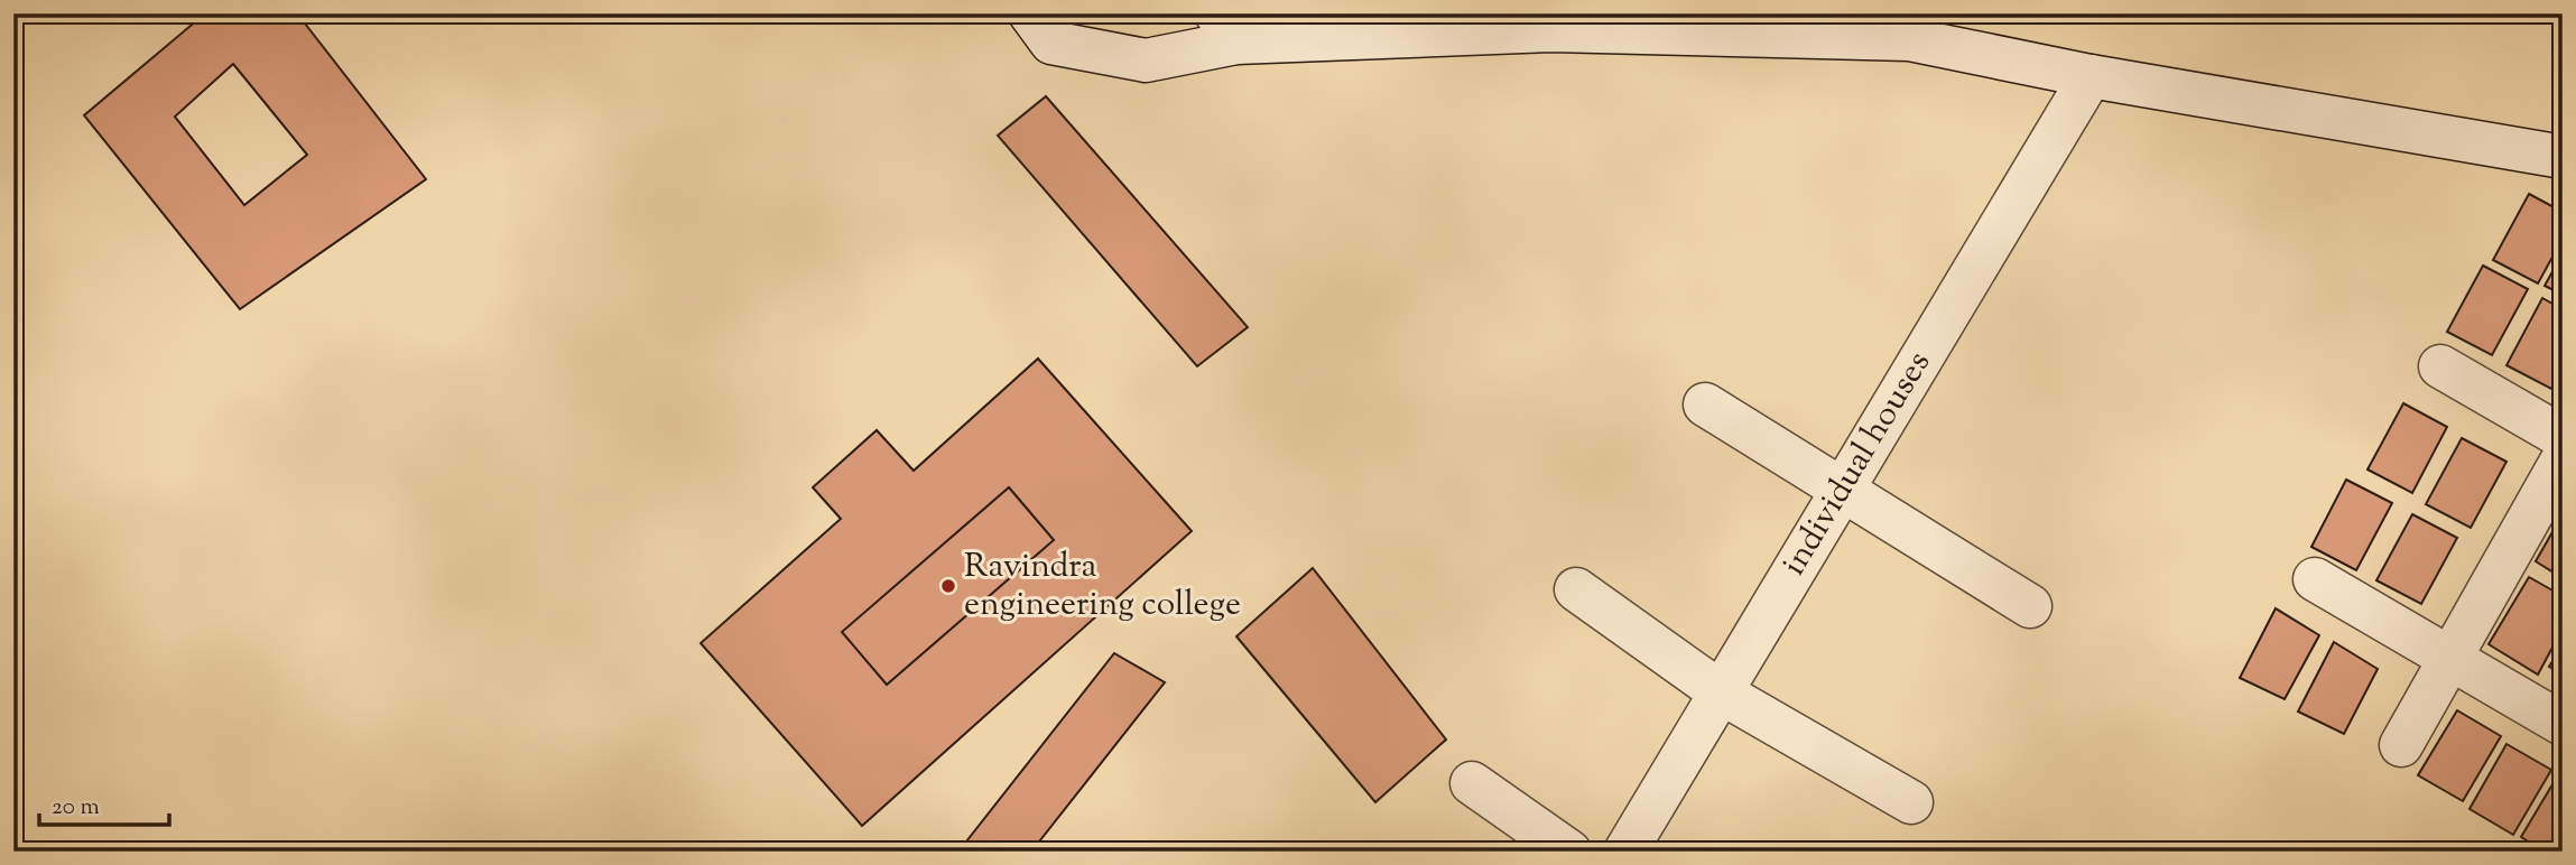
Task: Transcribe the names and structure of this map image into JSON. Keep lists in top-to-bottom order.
{
  "streets": {
    "street": ["individual houses"]
  },
  "places": ["Ravindra engineering college"],
  "scale_bar": "20 m"
}
